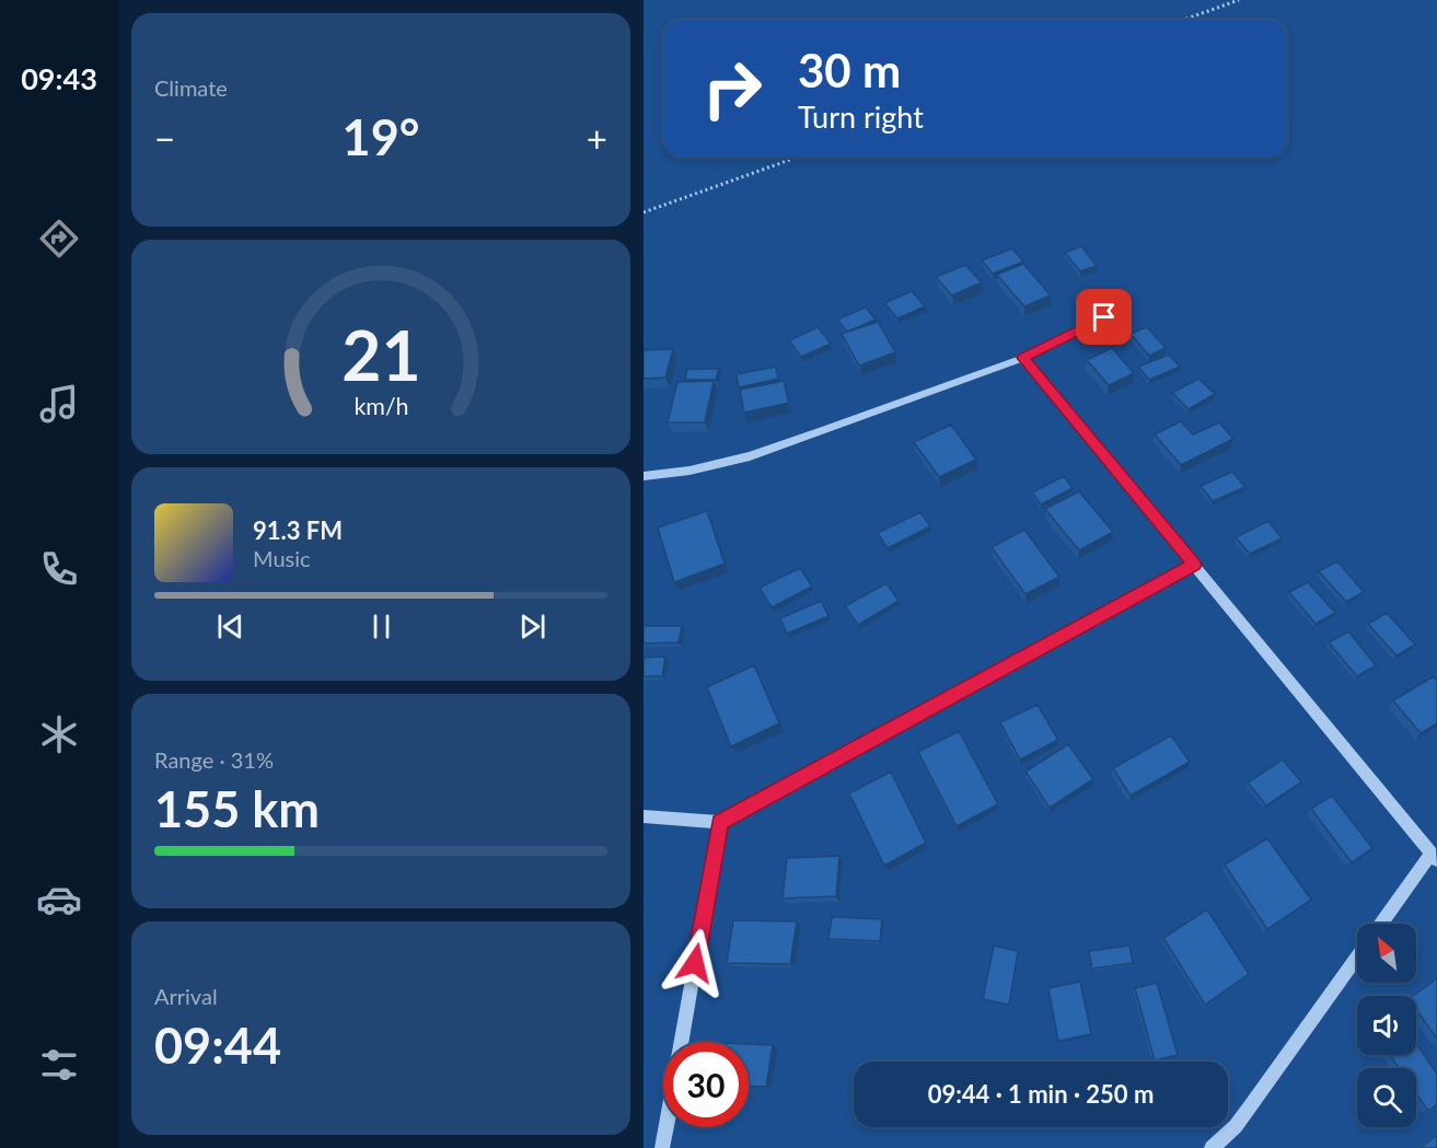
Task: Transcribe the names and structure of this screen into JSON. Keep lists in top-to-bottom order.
{
  "north": "top left",
  "page": {
    "tabs": "09:43",
    "tile": [
      "Climate",
      ["Range · 31%", "155 km"],
      ["Arrival", "09:44"]
    ],
    "turn": ["30 m", "Turn right"],
    "heat": ["−", "19°", "+"],
    "song": ["91.3 FM", "Music"],
    "limit": "30",
    "trip": "09:44 · 1 min · 250 m",
    "gauge": ["21", "km/h"]
  }
}
